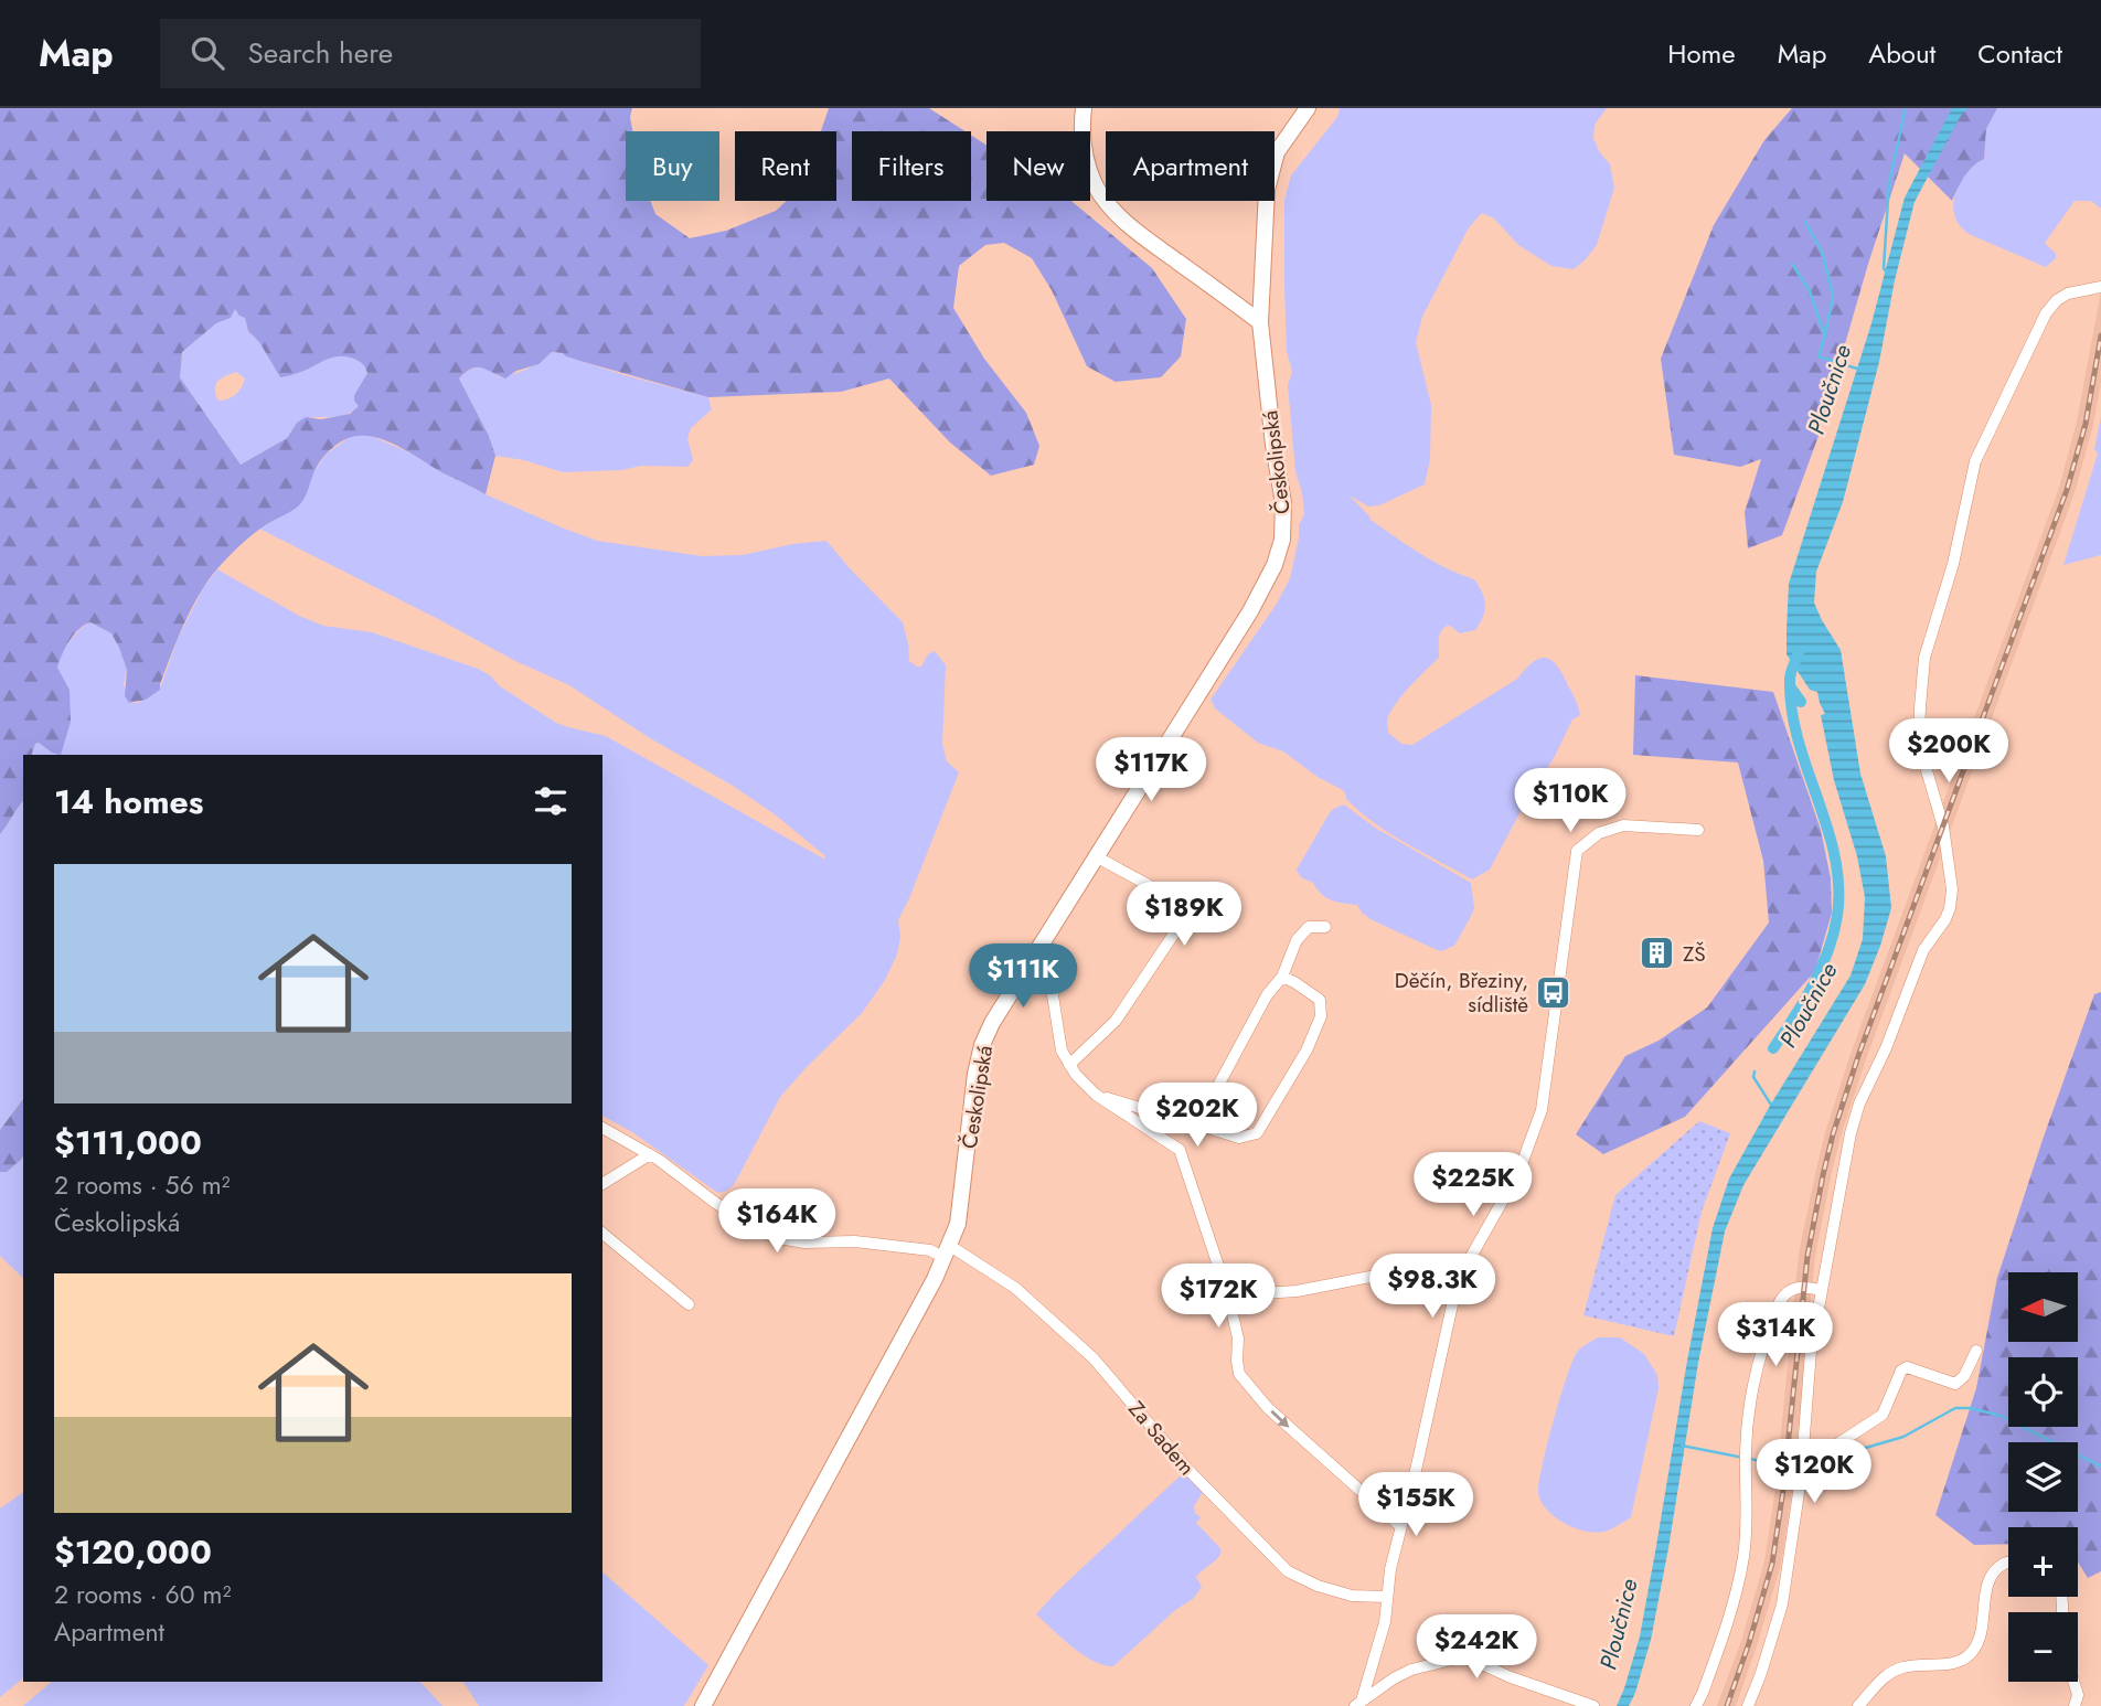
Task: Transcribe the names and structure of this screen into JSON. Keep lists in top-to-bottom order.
{
  "streets": {
    "main road": ["Českolipská"],
    "street": ["Za Sadem"]
  },
  "crossings": [
    ["Českolipská", "Za Sadem"]
  ],
  "water": ["Ploučnice"],
  "places": {
    "building": ["ZŠ"],
    "bus stop": ["Děčín, Březiny, sídliště"]
  },
  "north": "left",
  "page": {
    "header": "Map",
    "search": "Search here",
    "nav": [
      "Home",
      "Map",
      "About",
      "Contact"
    ],
    "chip": [
      "Buy",
      "Rent",
      "Filters",
      "New",
      "Apartment"
    ],
    "price": [
      "$200K",
      "$117K",
      "$110K",
      "$189K",
      "$111K",
      "$202K",
      "$225K",
      "$164K",
      "$98.3K",
      "$172K",
      "$314K",
      "$120K",
      "$155K",
      "$242K"
    ],
    "heading": "14 homes",
    "list": [
      {
        "name": "$111,000",
        "note": "2 rooms · 56 m² · Českolipská"
      },
      {
        "name": "$120,000",
        "note": "2 rooms · 60 m² · Apartment"
      }
    ],
    "map_buttons": ["+", "−"]
  }
}
